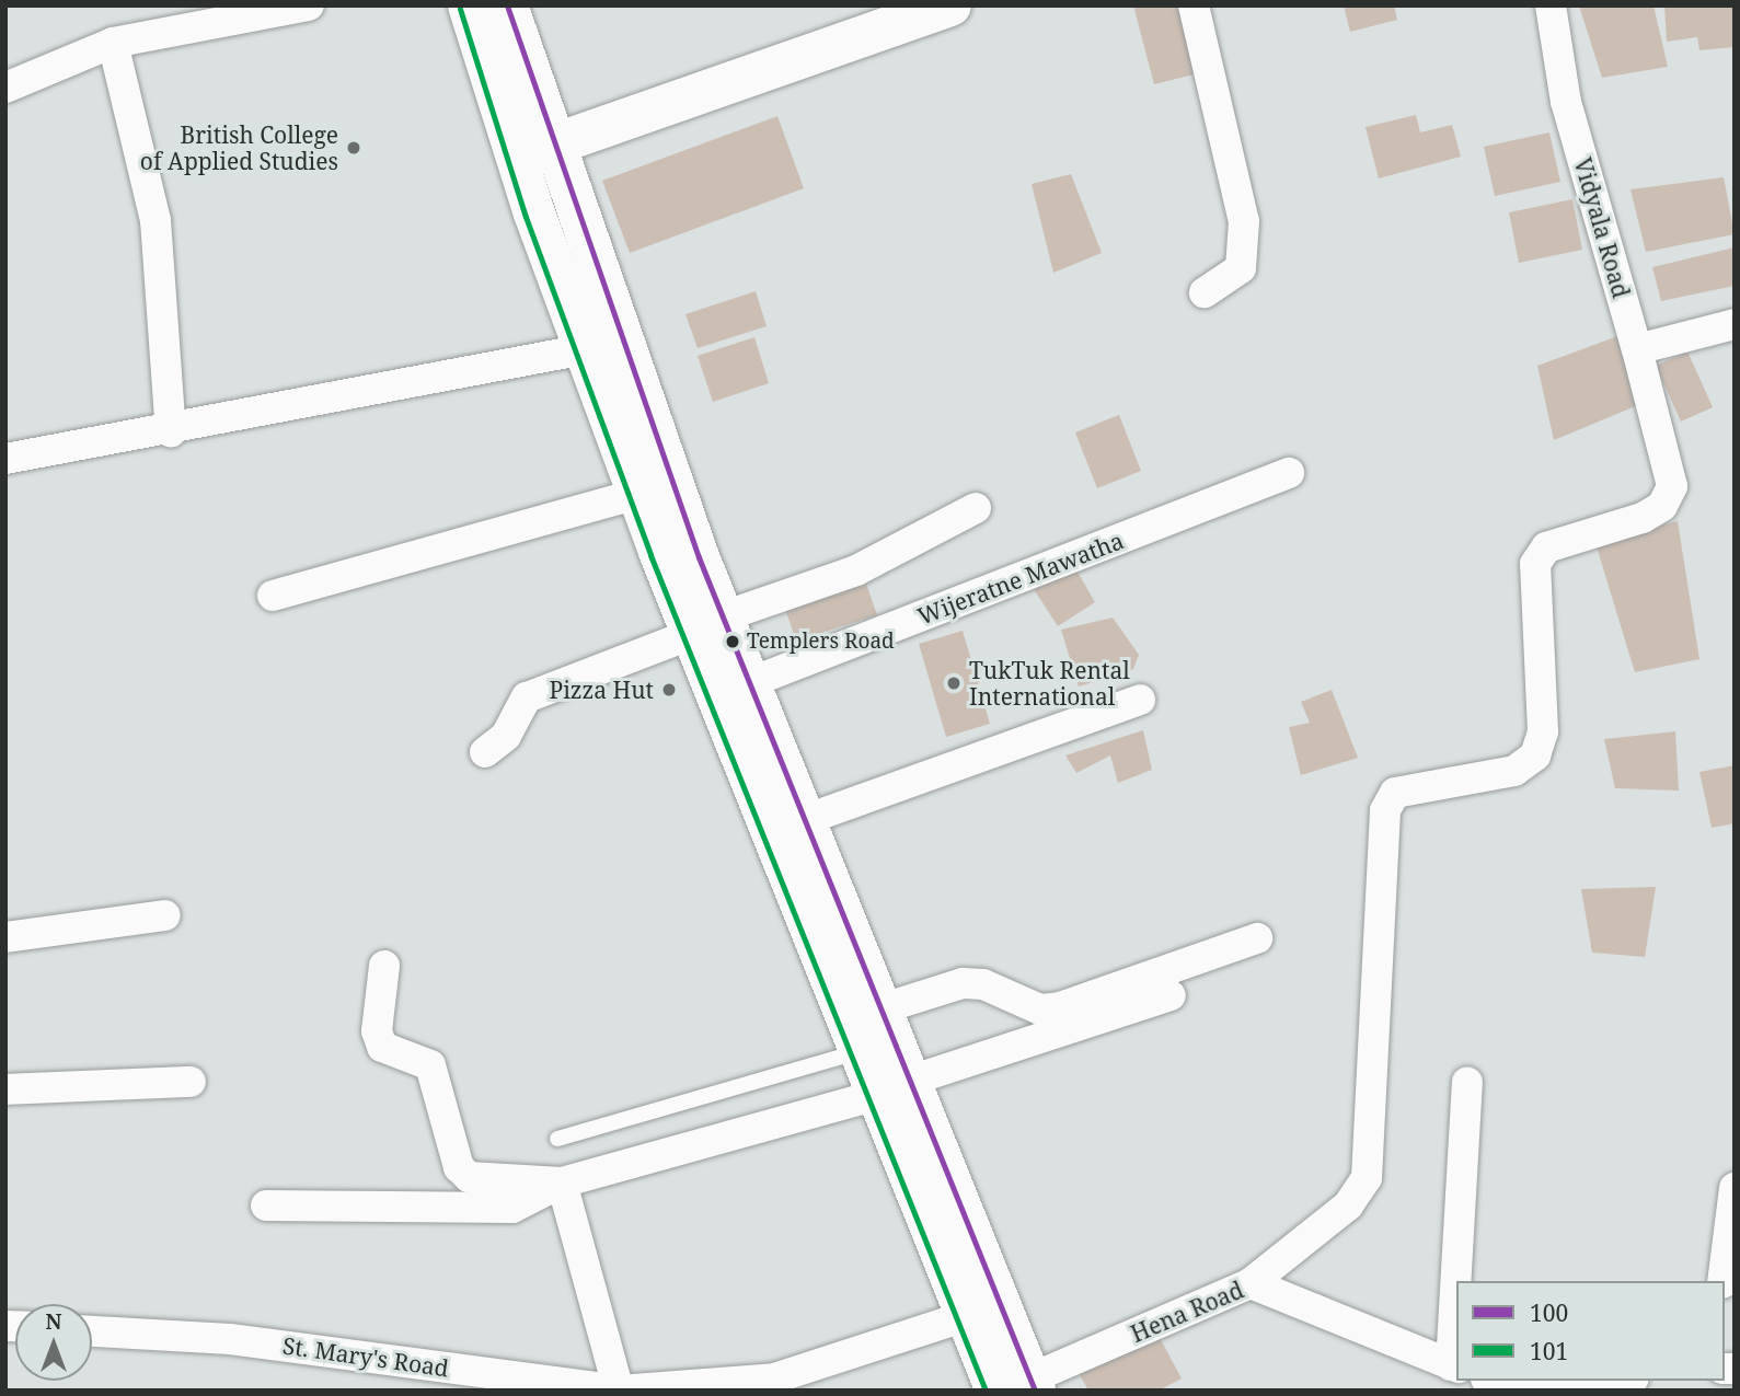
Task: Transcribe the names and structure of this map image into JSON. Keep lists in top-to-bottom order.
{
  "streets": {
    "street": [
      "Vidyala Road",
      "Wijeratne Mawatha",
      "Hena Road",
      "St. Mary's Road"
    ]
  },
  "crossings": [
    ["Vidyala Road", "Hena Road"]
  ],
  "places": [
    "British College of Applied Studies",
    "Templers Road",
    "TukTuk Rental International",
    "Pizza Hut"
  ],
  "lines": ["transit line 100", "transit line 101"],
  "legend": ["100", "101"],
  "north": "top"
}
